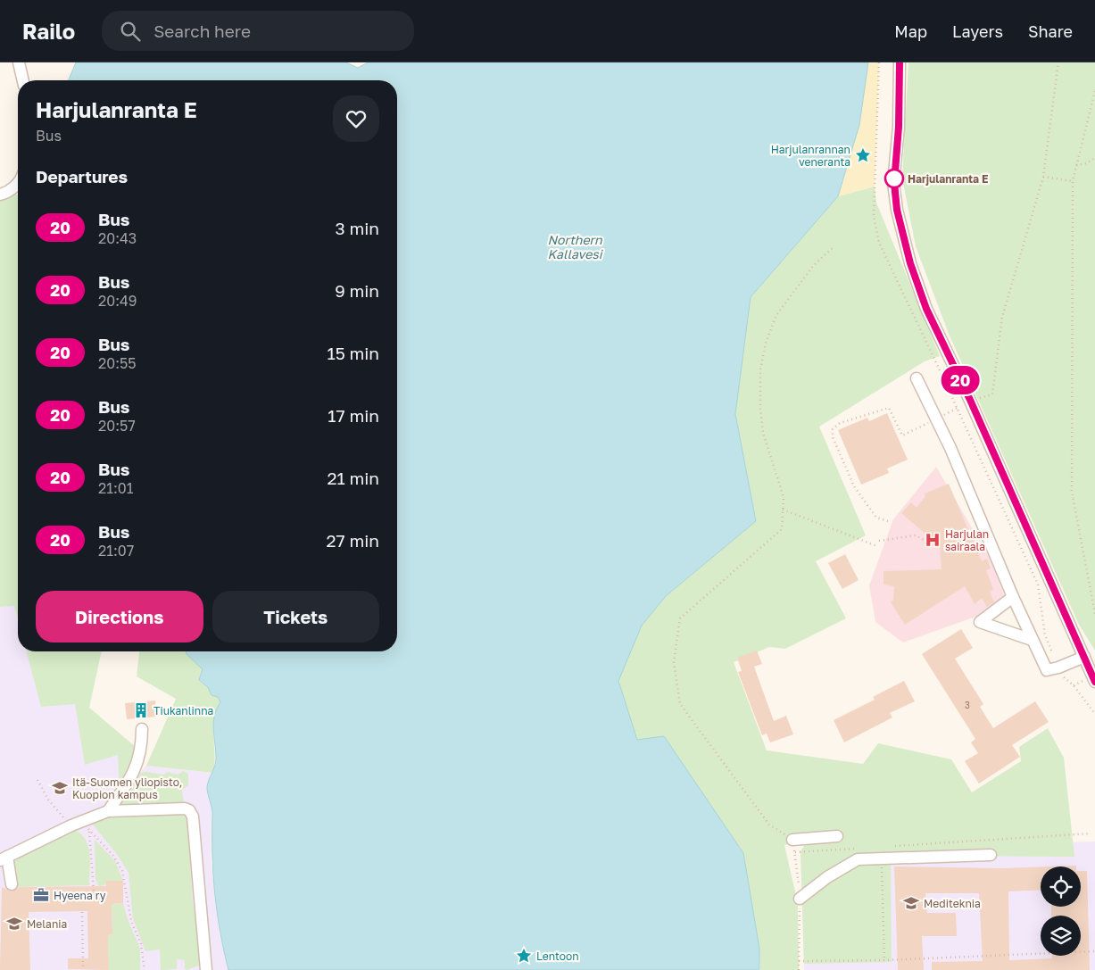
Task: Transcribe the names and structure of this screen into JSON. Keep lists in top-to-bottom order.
{
  "water": ["Northern Kallavesi"],
  "places": {
    "place": ["Harjulanrannan veneranta", "Lentoon"],
    "other": ["Harjulanranta E"],
    "hospital": ["Harjulan sairaala"],
    "building": ["Tiukanlinna"],
    "school or university": ["Itä-Suomen yliopisto, Kuopion kampus", "Mediteknia", "Melania"],
    "office": ["Hyeena ry"]
  },
  "lines": ["bus line 20"],
  "house_numbers": ["3"],
  "page": {
    "header": "Railo",
    "search": "Search here",
    "nav": ["Map", "Layers", "Share"],
    "on_map": "20",
    "heading": [
      ["Harjulanranta E", "Bus"],
      "Departures"
    ],
    "list": [
      {
        "mark": "20",
        "name": "Bus",
        "note": "20:43",
        "value": "3 min"
      },
      {
        "mark": "20",
        "name": "Bus",
        "note": "20:49",
        "value": "9 min"
      },
      {
        "mark": "20",
        "name": "Bus",
        "note": "20:55",
        "value": "15 min"
      },
      {
        "mark": "20",
        "name": "Bus",
        "note": "20:57",
        "value": "17 min"
      },
      {
        "mark": "20",
        "name": "Bus",
        "note": "21:01",
        "value": "21 min"
      },
      {
        "mark": "20",
        "name": "Bus",
        "note": "21:07",
        "value": "27 min"
      }
    ],
    "buttons": ["Directions", "Tickets"]
  }
}
